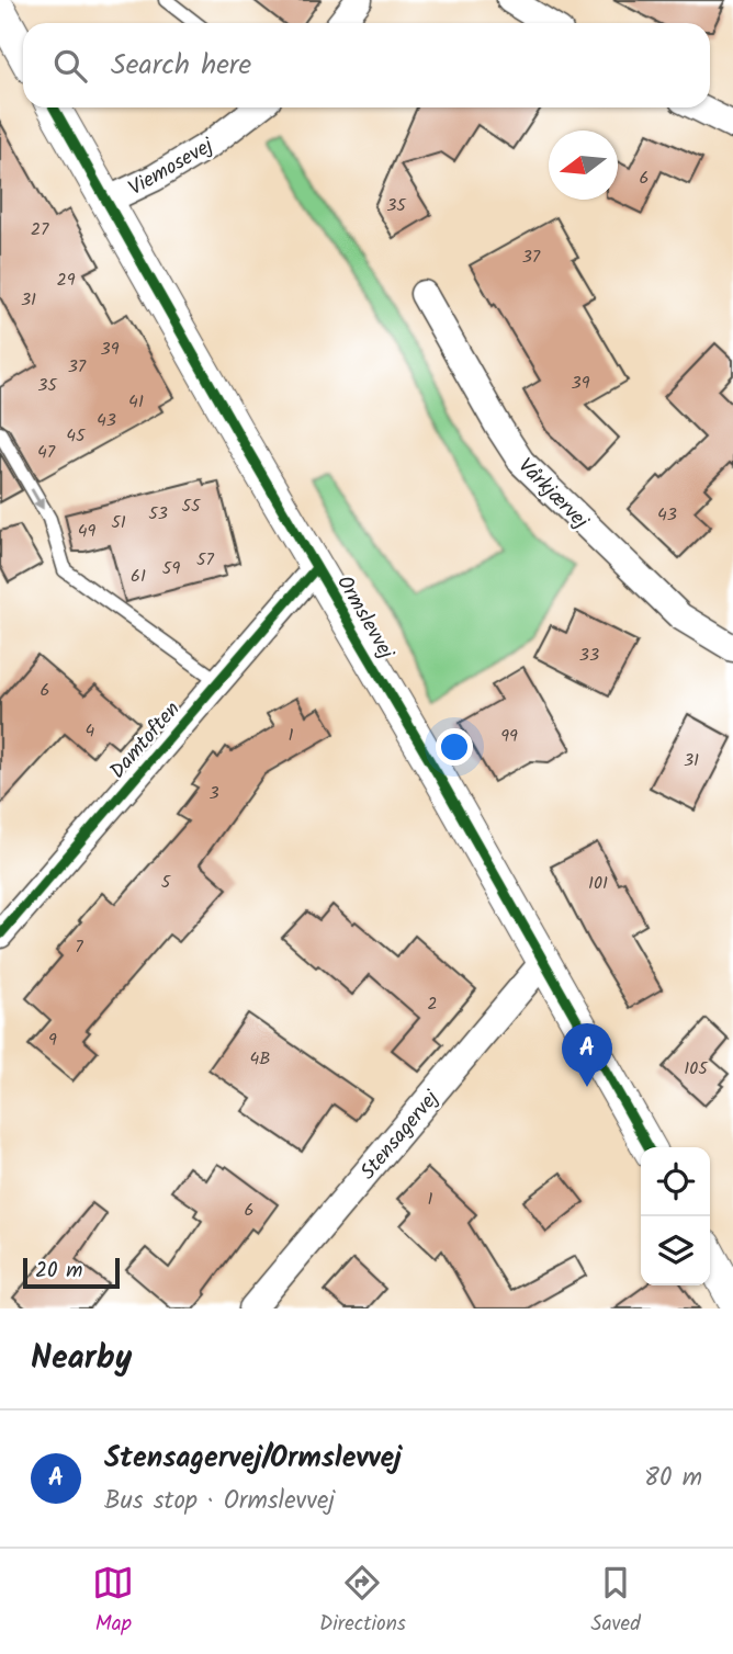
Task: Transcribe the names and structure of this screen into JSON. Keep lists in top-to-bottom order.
{
  "streets": {
    "street": [
      "Viemosevej",
      "Vårkjærvej",
      "Ormslevvej",
      "Damtoften",
      "Stensagervej"
    ]
  },
  "crossings": [
    ["Viemosevej", "Ormslevvej"],
    ["Ormslevvej", "Damtoften"],
    ["Ormslevvej", "Stensagervej"]
  ],
  "house_numbers": [
    "6",
    "35",
    "27",
    "37",
    "29",
    "31",
    "39",
    "37",
    "39",
    "35",
    "41",
    "43",
    "45",
    "47",
    "55",
    "53",
    "43",
    "51",
    "49",
    "57",
    "59",
    "61",
    "33",
    "6",
    "4",
    "1",
    "99",
    "31",
    "3",
    "5",
    "101",
    "7",
    "2",
    "9",
    "4B",
    "105",
    "1",
    "6"
  ],
  "scale_bar": "20 m",
  "north": "left",
  "page": {
    "search": "Search here",
    "pins": "A",
    "scale": "20 m",
    "heading": "Nearby",
    "list": [
      {
        "mark": "A",
        "name": "Stensagervej/Ormslevvej",
        "note": "Bus stop · Ormslevvej",
        "value": "80 m"
      }
    ],
    "nav": ["Map", "Directions", "Saved"]
  }
}
